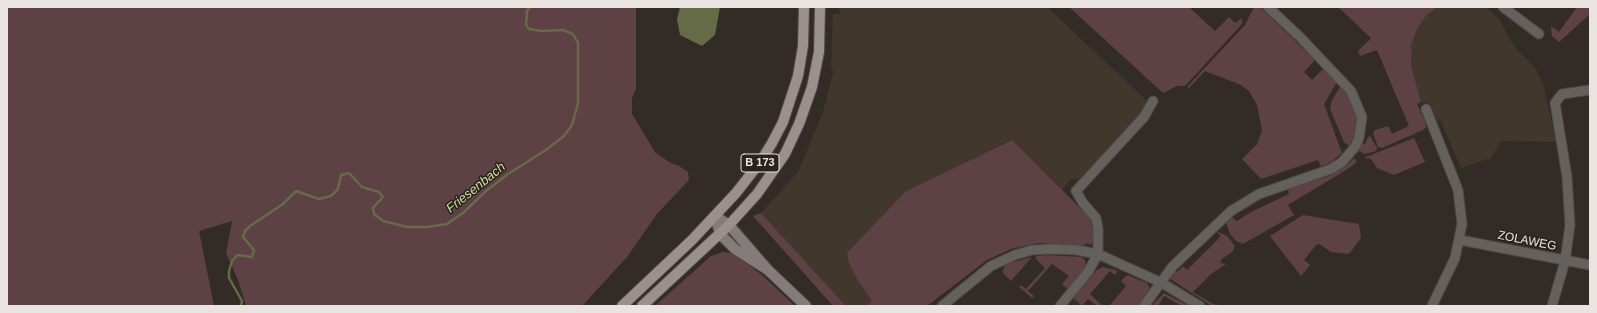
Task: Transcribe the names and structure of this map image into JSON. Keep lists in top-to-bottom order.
{
  "streets": {
    "main road": ["B 173"],
    "street": ["ZOLAWEG"]
  },
  "water": ["Friesenbach"]
}
